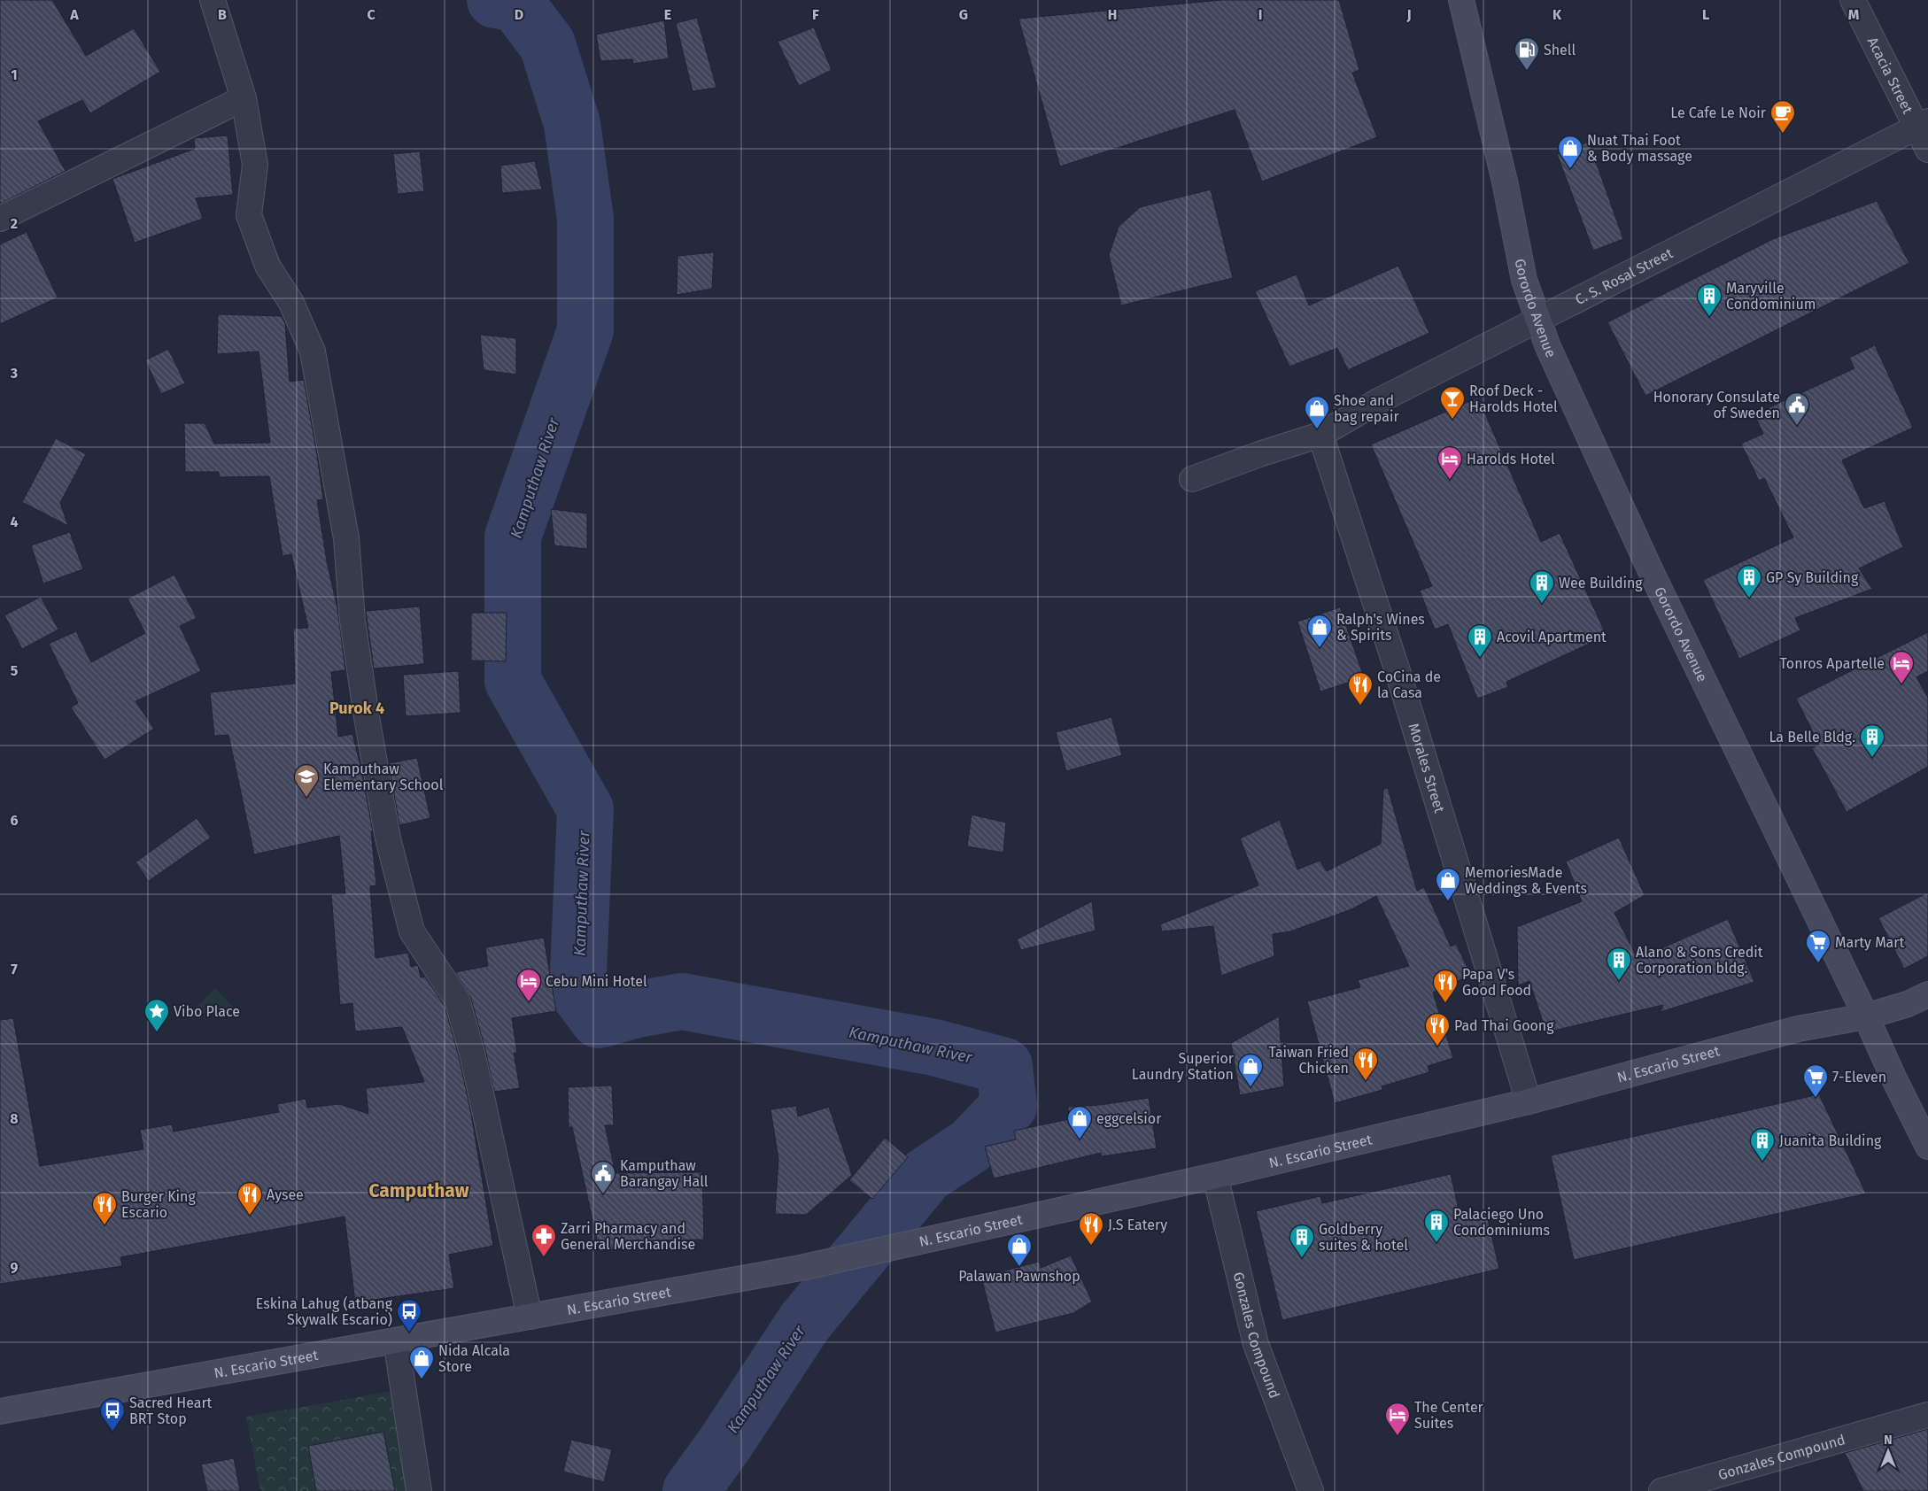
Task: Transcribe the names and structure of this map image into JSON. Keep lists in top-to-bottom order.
{
  "streets": {
    "main road": ["Gorordo Avenue", "N. Escario Street"],
    "street": [
      "Acacia Street",
      "C. S. Rosal Street",
      "Morales Street",
      "Gonzales Compound"
    ]
  },
  "crossings": [
    ["Acacia Street", "C. S. Rosal Street"],
    ["C. S. Rosal Street", "Gorordo Avenue"],
    ["C. S. Rosal Street", "Morales Street"],
    ["Gorordo Avenue", "N. Escario Street"],
    ["Morales Street", "N. Escario Street"],
    ["N. Escario Street", "Gonzales Compound"]
  ],
  "districts": ["Purok 4", "Camputhaw"],
  "water": ["Kamputhaw River"],
  "places": {
    "fuel station": ["Shell"],
    "cafe": ["Le Cafe Le Noir"],
    "shop": [
      "Nuat Thai Foot & Body massage",
      "Shoe and bag repair",
      "Ralph's Wines & Spirits",
      "MemoriesMade Weddings & Events",
      "Superior Laundry Station",
      "eggcelsior",
      "Palawan Pawnshop",
      "Nida Alcala Store"
    ],
    "building": [
      "Maryville Condominium",
      "GP Sy Building",
      "Wee Building",
      "Acovil Apartment",
      "La Belle Bldg.",
      "Alano & Sons Credit Corporation bldg.",
      "Juanita Building",
      "Palaciego Uno Condominiums",
      "Goldberry suites & hotel"
    ],
    "bar": ["Roof Deck - Harolds Hotel"],
    "public building": ["Honorary Consulate of Sweden", "Kamputhaw Barangay Hall"],
    "hotel": [
      "Harolds Hotel",
      "Tonros Apartelle",
      "Cebu Mini Hotel",
      "The Center Suites"
    ],
    "restaurant": [
      "CoCina de la Casa",
      "Papa V's Good Food",
      "Pad Thai Goong",
      "Taiwan Fried Chicken",
      "Aysee",
      "Burger King Escario",
      "J.S Eatery"
    ],
    "school or university": ["Kamputhaw Elementary School"],
    "supermarket": ["Marty Mart", "7-Eleven"],
    "place": ["Vibo Place"],
    "pharmacy": ["Zarri Pharmacy and General Merchandise"],
    "bus stop": ["Eskina Lahug (atbang Skywalk Escario)", "Sacred Heart BRT Stop"]
  },
  "north": "top",
  "grid": {
    "columns": [
      "A",
      "B",
      "C",
      "D",
      "E",
      "F",
      "G",
      "H",
      "I",
      "J",
      "K",
      "L",
      "M"
    ],
    "rows": [
      "1",
      "2",
      "3",
      "4",
      "5",
      "6",
      "7",
      "8",
      "9"
    ]
  }
}
